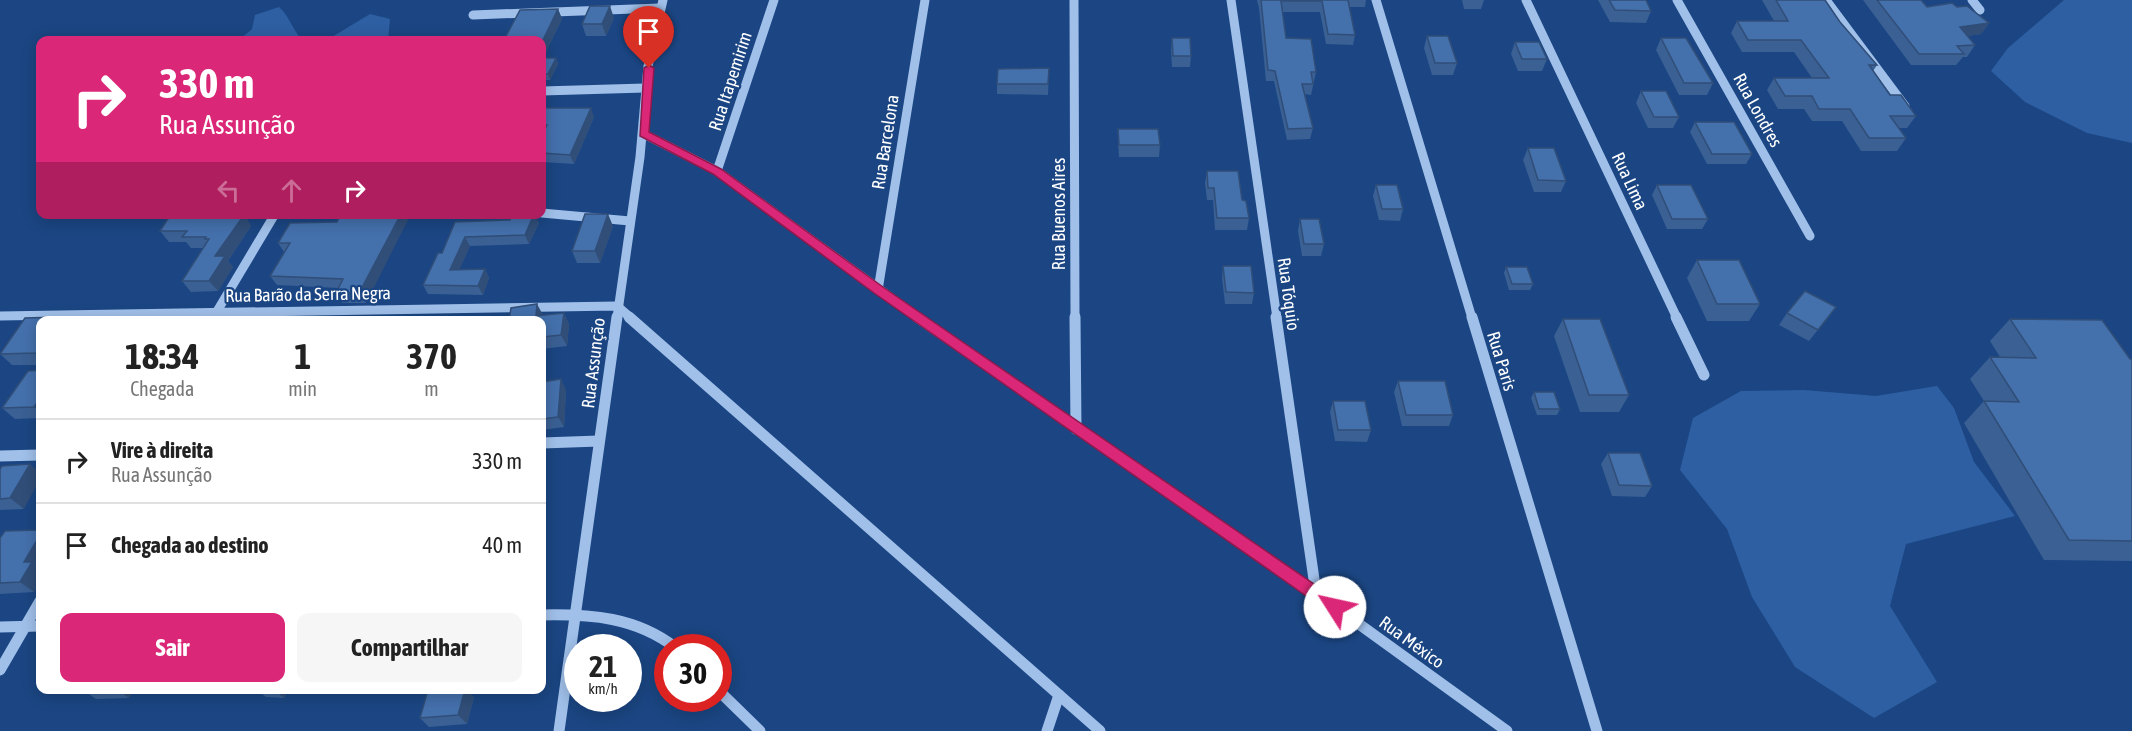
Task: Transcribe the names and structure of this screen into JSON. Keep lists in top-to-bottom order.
{
  "streets": {
    "street": [
      "Rua Itapemirim",
      "Rua Londres",
      "Rua Barcelona",
      "Rua Lima",
      "Rua Buenos Aires",
      "Rua Barão da Serra Negra",
      "Rua Tóquio",
      "Rua Paris",
      "Rua Assunção",
      "Rua México"
    ]
  },
  "crossings": [
    ["Rua Itapemirim", "Rua México"],
    ["Rua Barcelona", "Rua México"],
    ["Rua Buenos Aires", "Rua México"],
    ["Rua Barão da Serra Negra", "Rua Assunção"],
    ["Rua Tóquio", "Rua México"],
    ["Rua Assunção", "Rua México"]
  ],
  "page": {
    "turn": ["330 m", "Rua Assunção"],
    "eta": [
      "18:34",
      "Chegada",
      "1",
      "min",
      "370",
      "m"
    ],
    "list": [
      {
        "name": "Vire à direita",
        "note": "Rua Assunção",
        "value": "330 m"
      },
      {
        "name": "Chegada ao destino",
        "value": "40 m"
      }
    ],
    "buttons": ["Sair", "Compartilhar"],
    "speed": "21 km/h",
    "limit": "30"
  }
}
